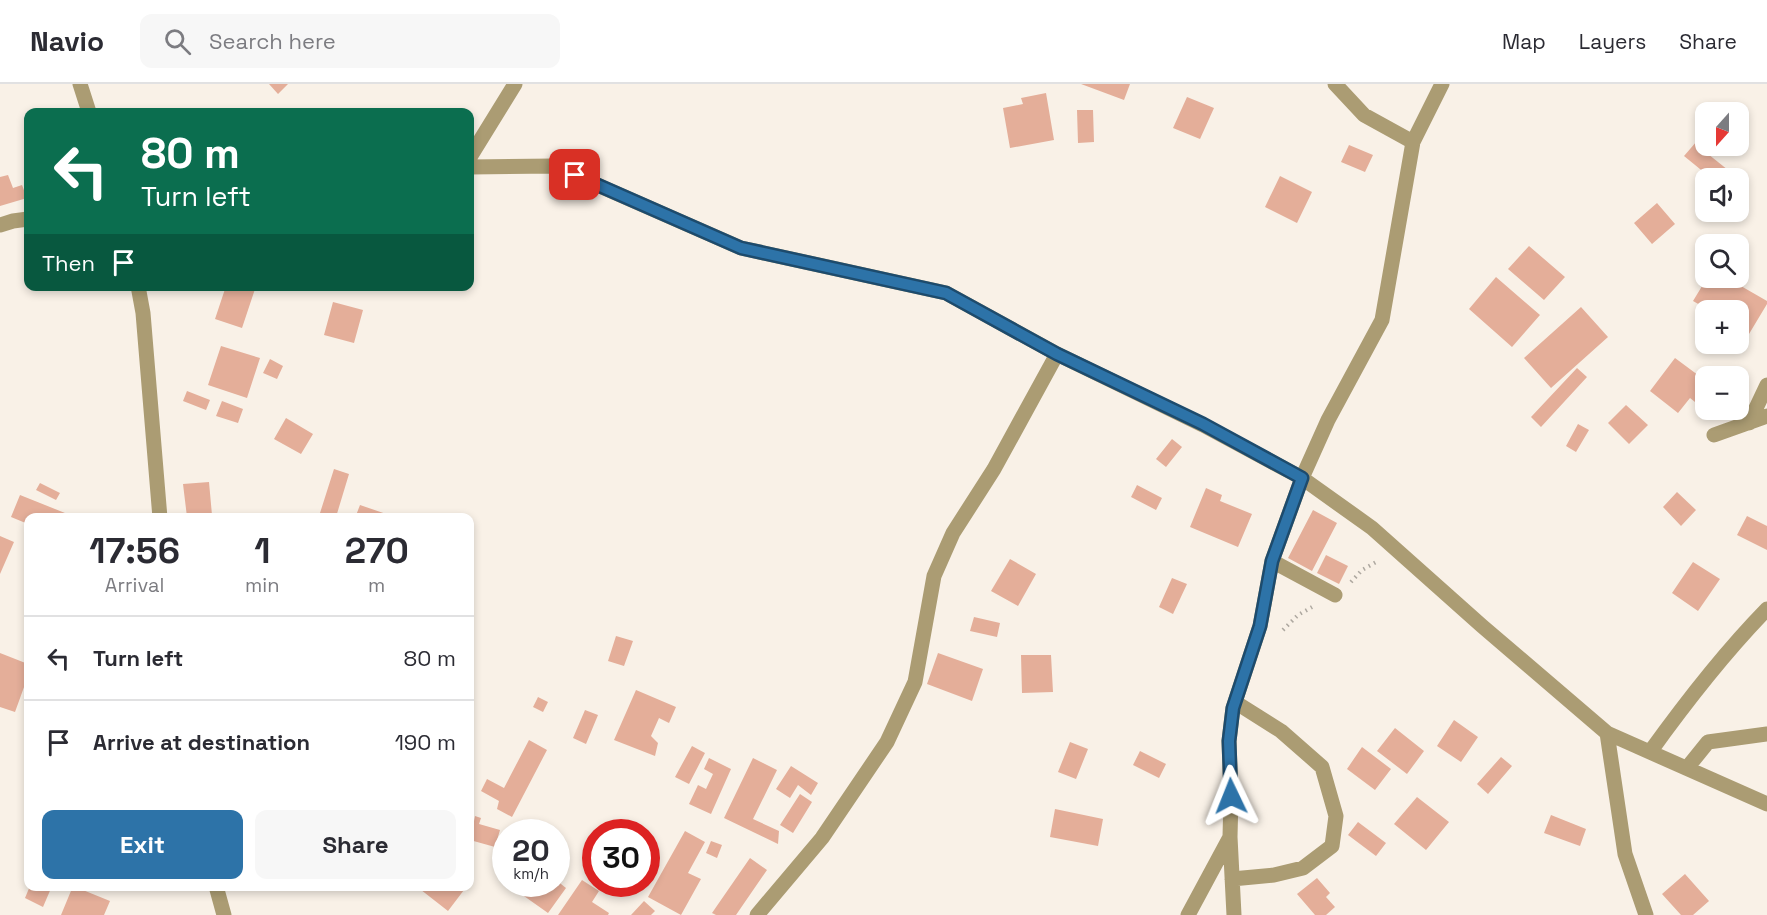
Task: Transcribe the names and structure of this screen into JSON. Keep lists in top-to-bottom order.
{
  "north": "bottom",
  "page": {
    "header": "Navio",
    "search": "Search here",
    "nav": ["Map", "Layers", "Share"],
    "map_buttons": ["+", "−"],
    "turn": ["80 m", "Turn left"],
    "then": "Then",
    "eta": [
      "17:56",
      "Arrival",
      "1",
      "min",
      "270",
      "m"
    ],
    "list": [
      {
        "name": "Turn left",
        "value": "80 m"
      },
      {
        "name": "Arrive at destination",
        "value": "190 m"
      }
    ],
    "buttons": ["Exit", "Share"],
    "speed": "20 km/h",
    "limit": "30"
  }
}
